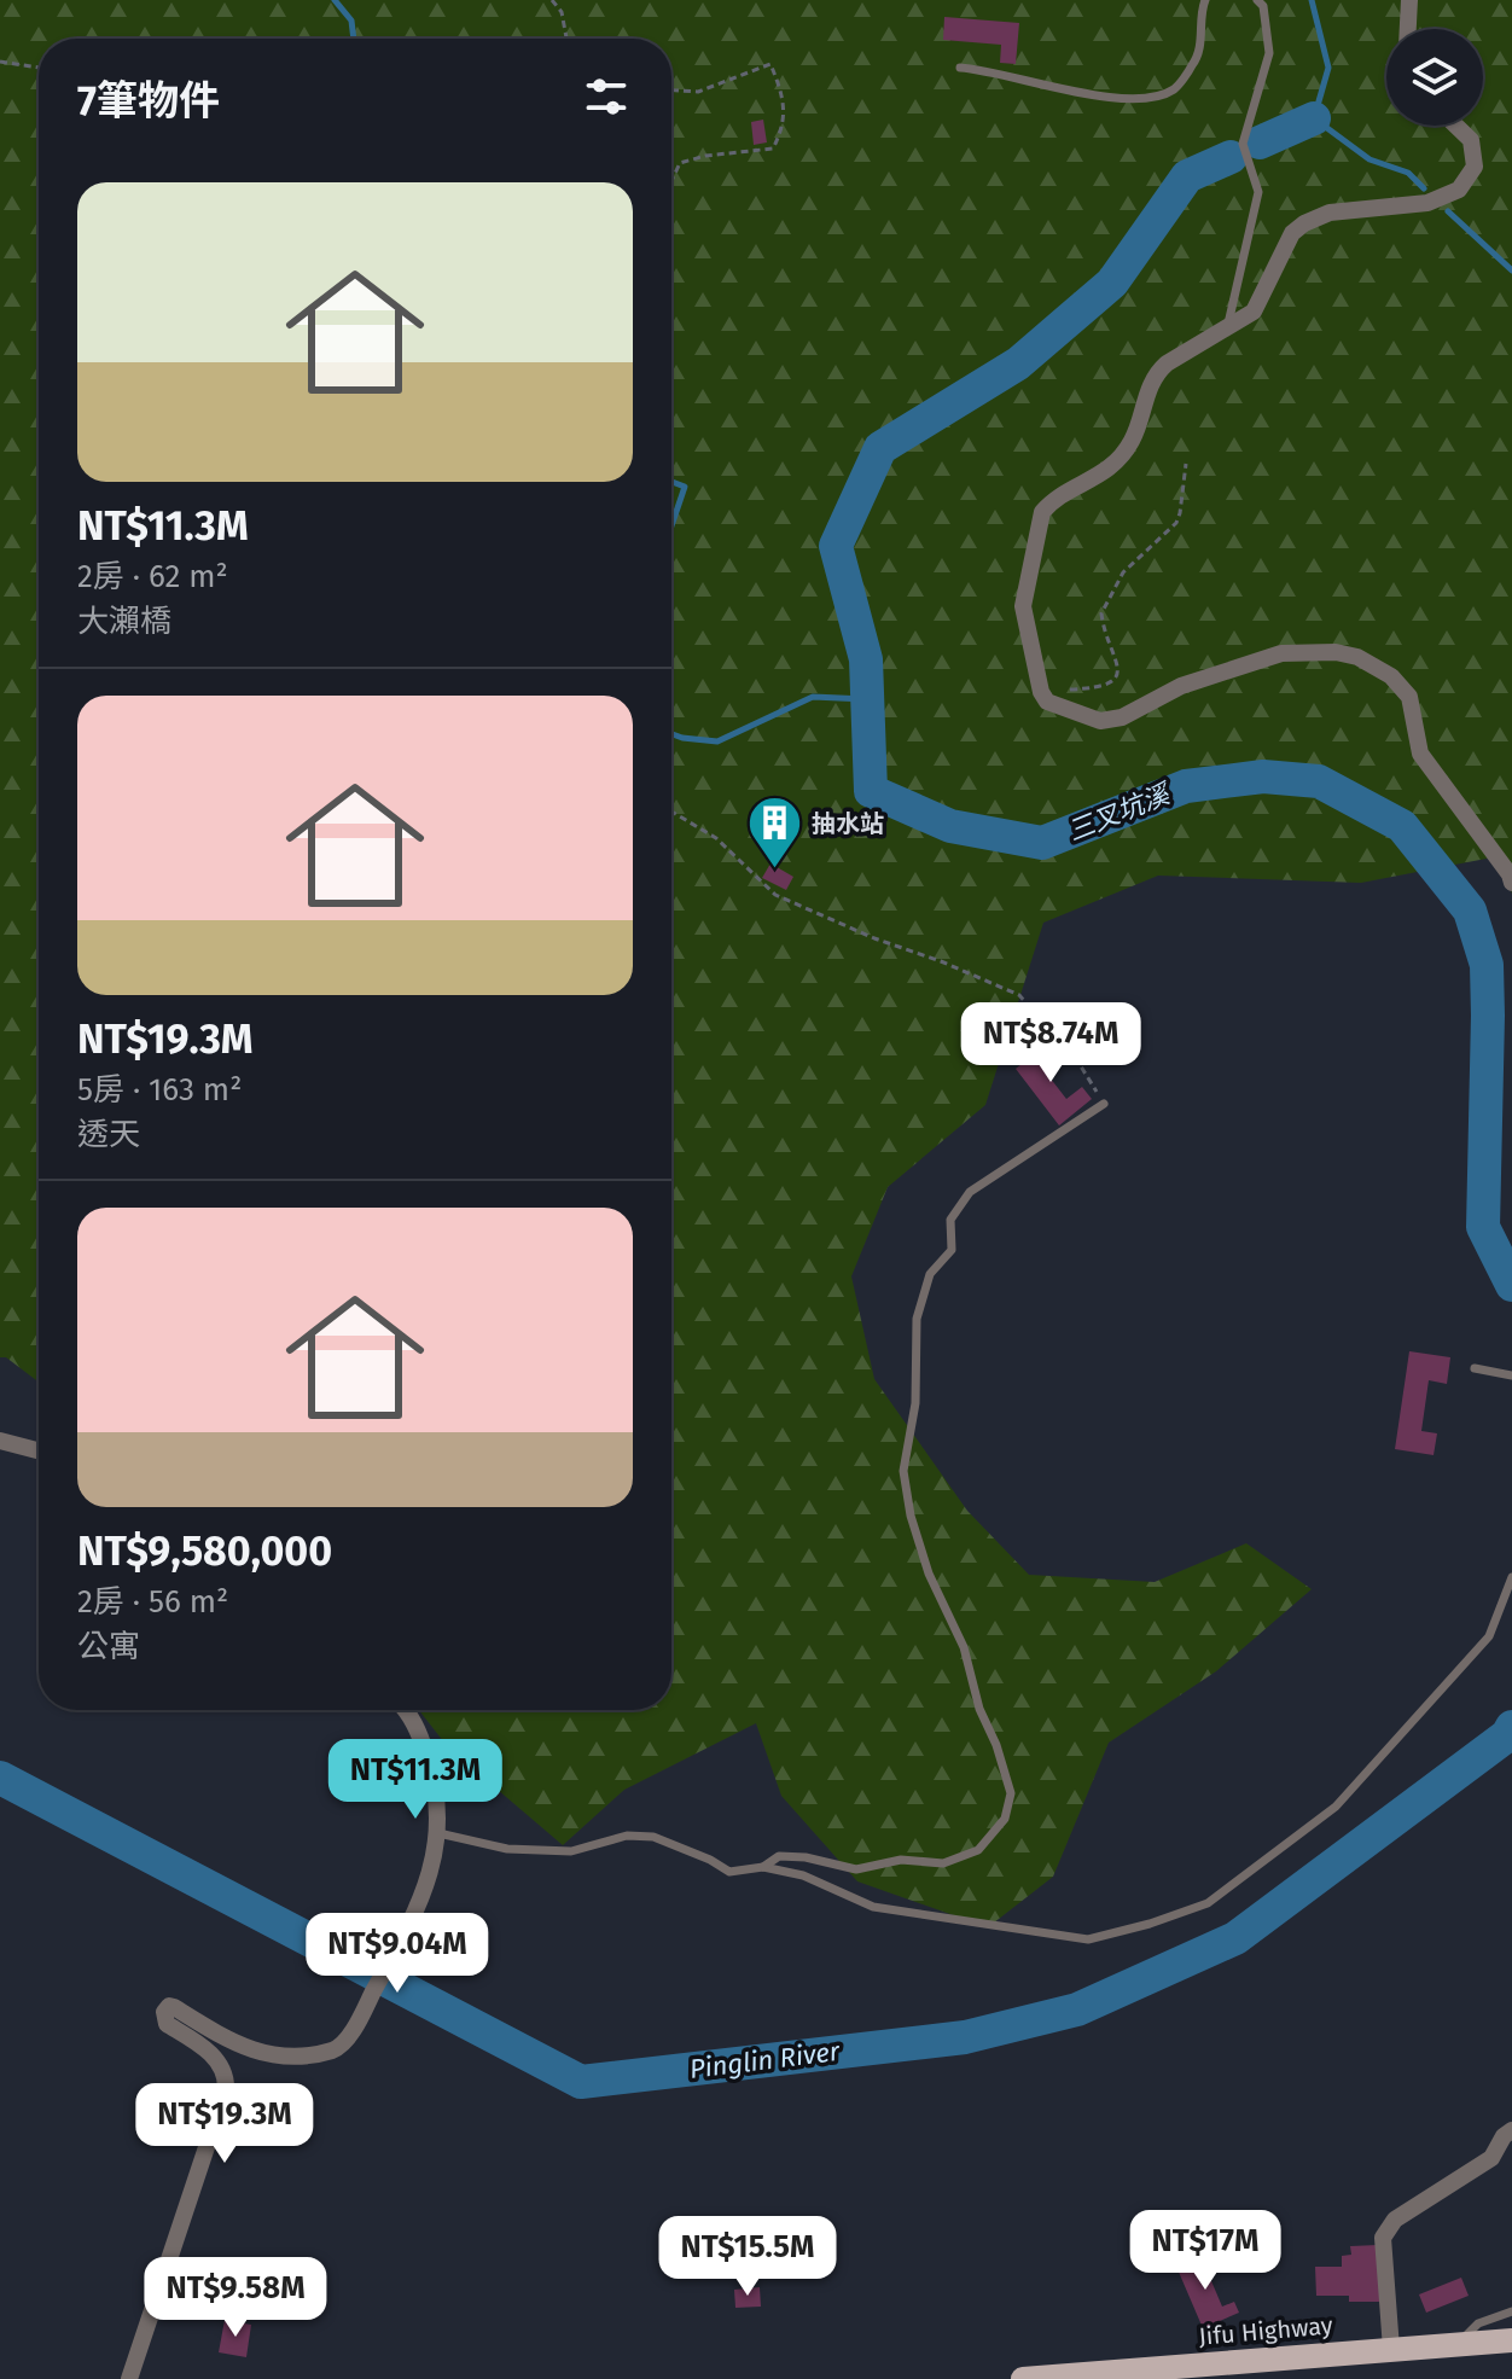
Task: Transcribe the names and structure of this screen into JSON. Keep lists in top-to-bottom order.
{
  "streets": {
    "main road": ["Jifu Highway"]
  },
  "water": ["三叉坑溪", "Pinglin River"],
  "places": {
    "building": ["抽水站"]
  },
  "page": {
    "heading": "7筆物件",
    "list": [
      {
        "name": "NT$11.3M",
        "note": "2房 · 62 m² · 大瀨橋"
      },
      {
        "name": "NT$19.3M",
        "note": "5房 · 163 m² · 透天"
      },
      {
        "name": "NT$9,580,000",
        "note": "2房 · 56 m² · 公寓"
      }
    ],
    "price": [
      "NT$8.74M",
      "NT$11.3M",
      "NT$9.04M",
      "NT$19.3M",
      "NT$17M",
      "NT$15.5M",
      "NT$9.58M"
    ]
  }
}
